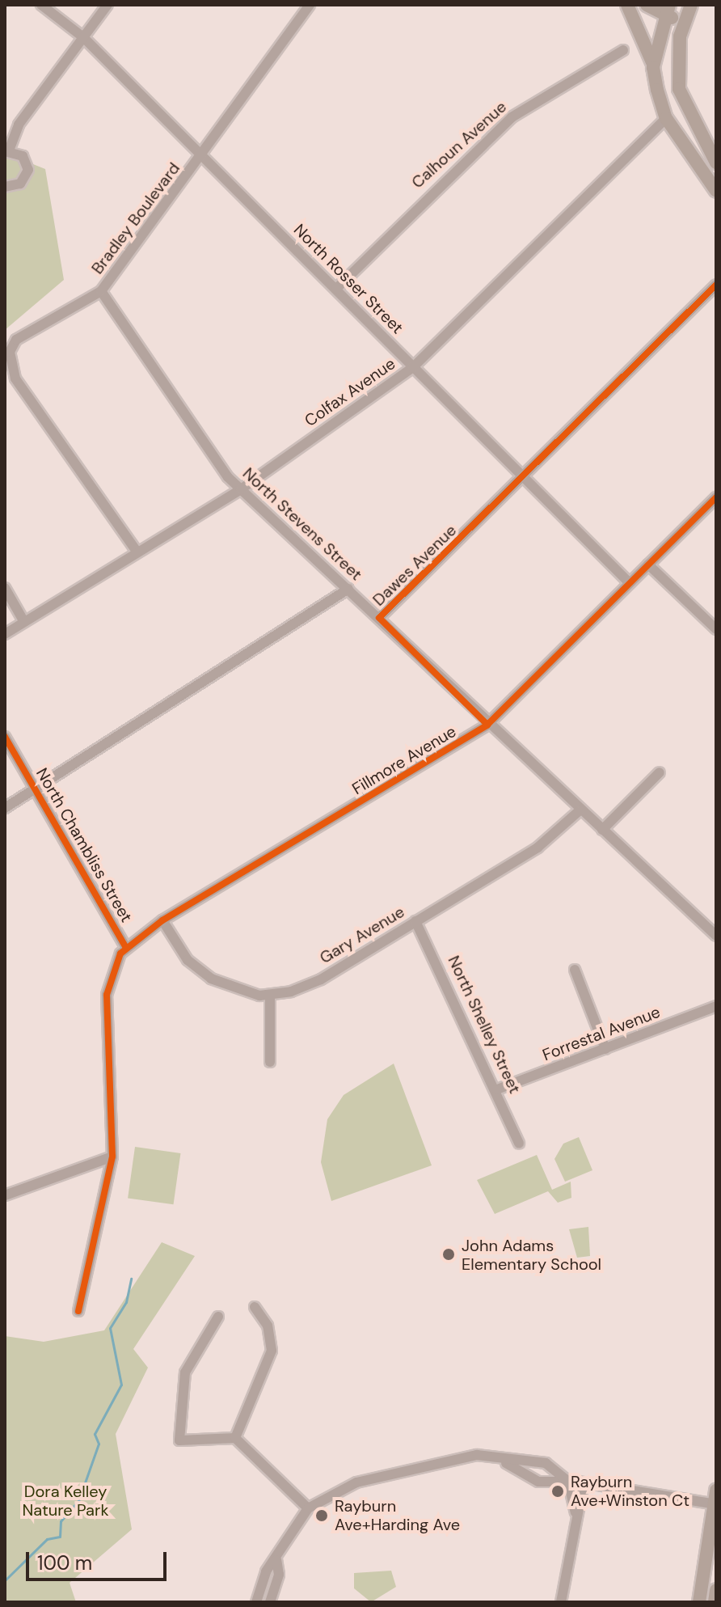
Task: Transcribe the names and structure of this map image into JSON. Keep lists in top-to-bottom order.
{
  "streets": {
    "street": [
      "Calhoun Avenue",
      "Bradley Boulevard",
      "North Rosser Street",
      "Colfax Avenue",
      "North Stevens Street",
      "Dawes Avenue",
      "Fillmore Avenue",
      "North Chambliss Street",
      "Gary Avenue",
      "North Shelley Street",
      "Forrestal Avenue"
    ]
  },
  "crossings": [
    ["Calhoun Avenue", "North Rosser Street"],
    ["Bradley Boulevard", "North Rosser Street"],
    ["Bradley Boulevard", "Colfax Avenue"],
    ["Bradley Boulevard", "North Stevens Street"],
    ["North Rosser Street", "Colfax Avenue"],
    ["North Rosser Street", "Dawes Avenue"],
    ["North Rosser Street", "Fillmore Avenue"],
    ["Colfax Avenue", "North Stevens Street"],
    ["North Stevens Street", "Dawes Avenue"],
    ["North Stevens Street", "Fillmore Avenue"],
    ["North Stevens Street", "Gary Avenue"],
    ["Dawes Avenue", "North Chambliss Street"],
    ["Fillmore Avenue", "North Chambliss Street"],
    ["Fillmore Avenue", "Gary Avenue"],
    ["Gary Avenue", "North Shelley Street"],
    ["North Shelley Street", "Forrestal Avenue"]
  ],
  "parks": ["Dora Kelley Nature Park"],
  "places": ["John Adams Elementary School", "Rayburn Ave+Winston Ct", "Rayburn Ave+Harding Ave"],
  "scale_bar": "100 m"
}
